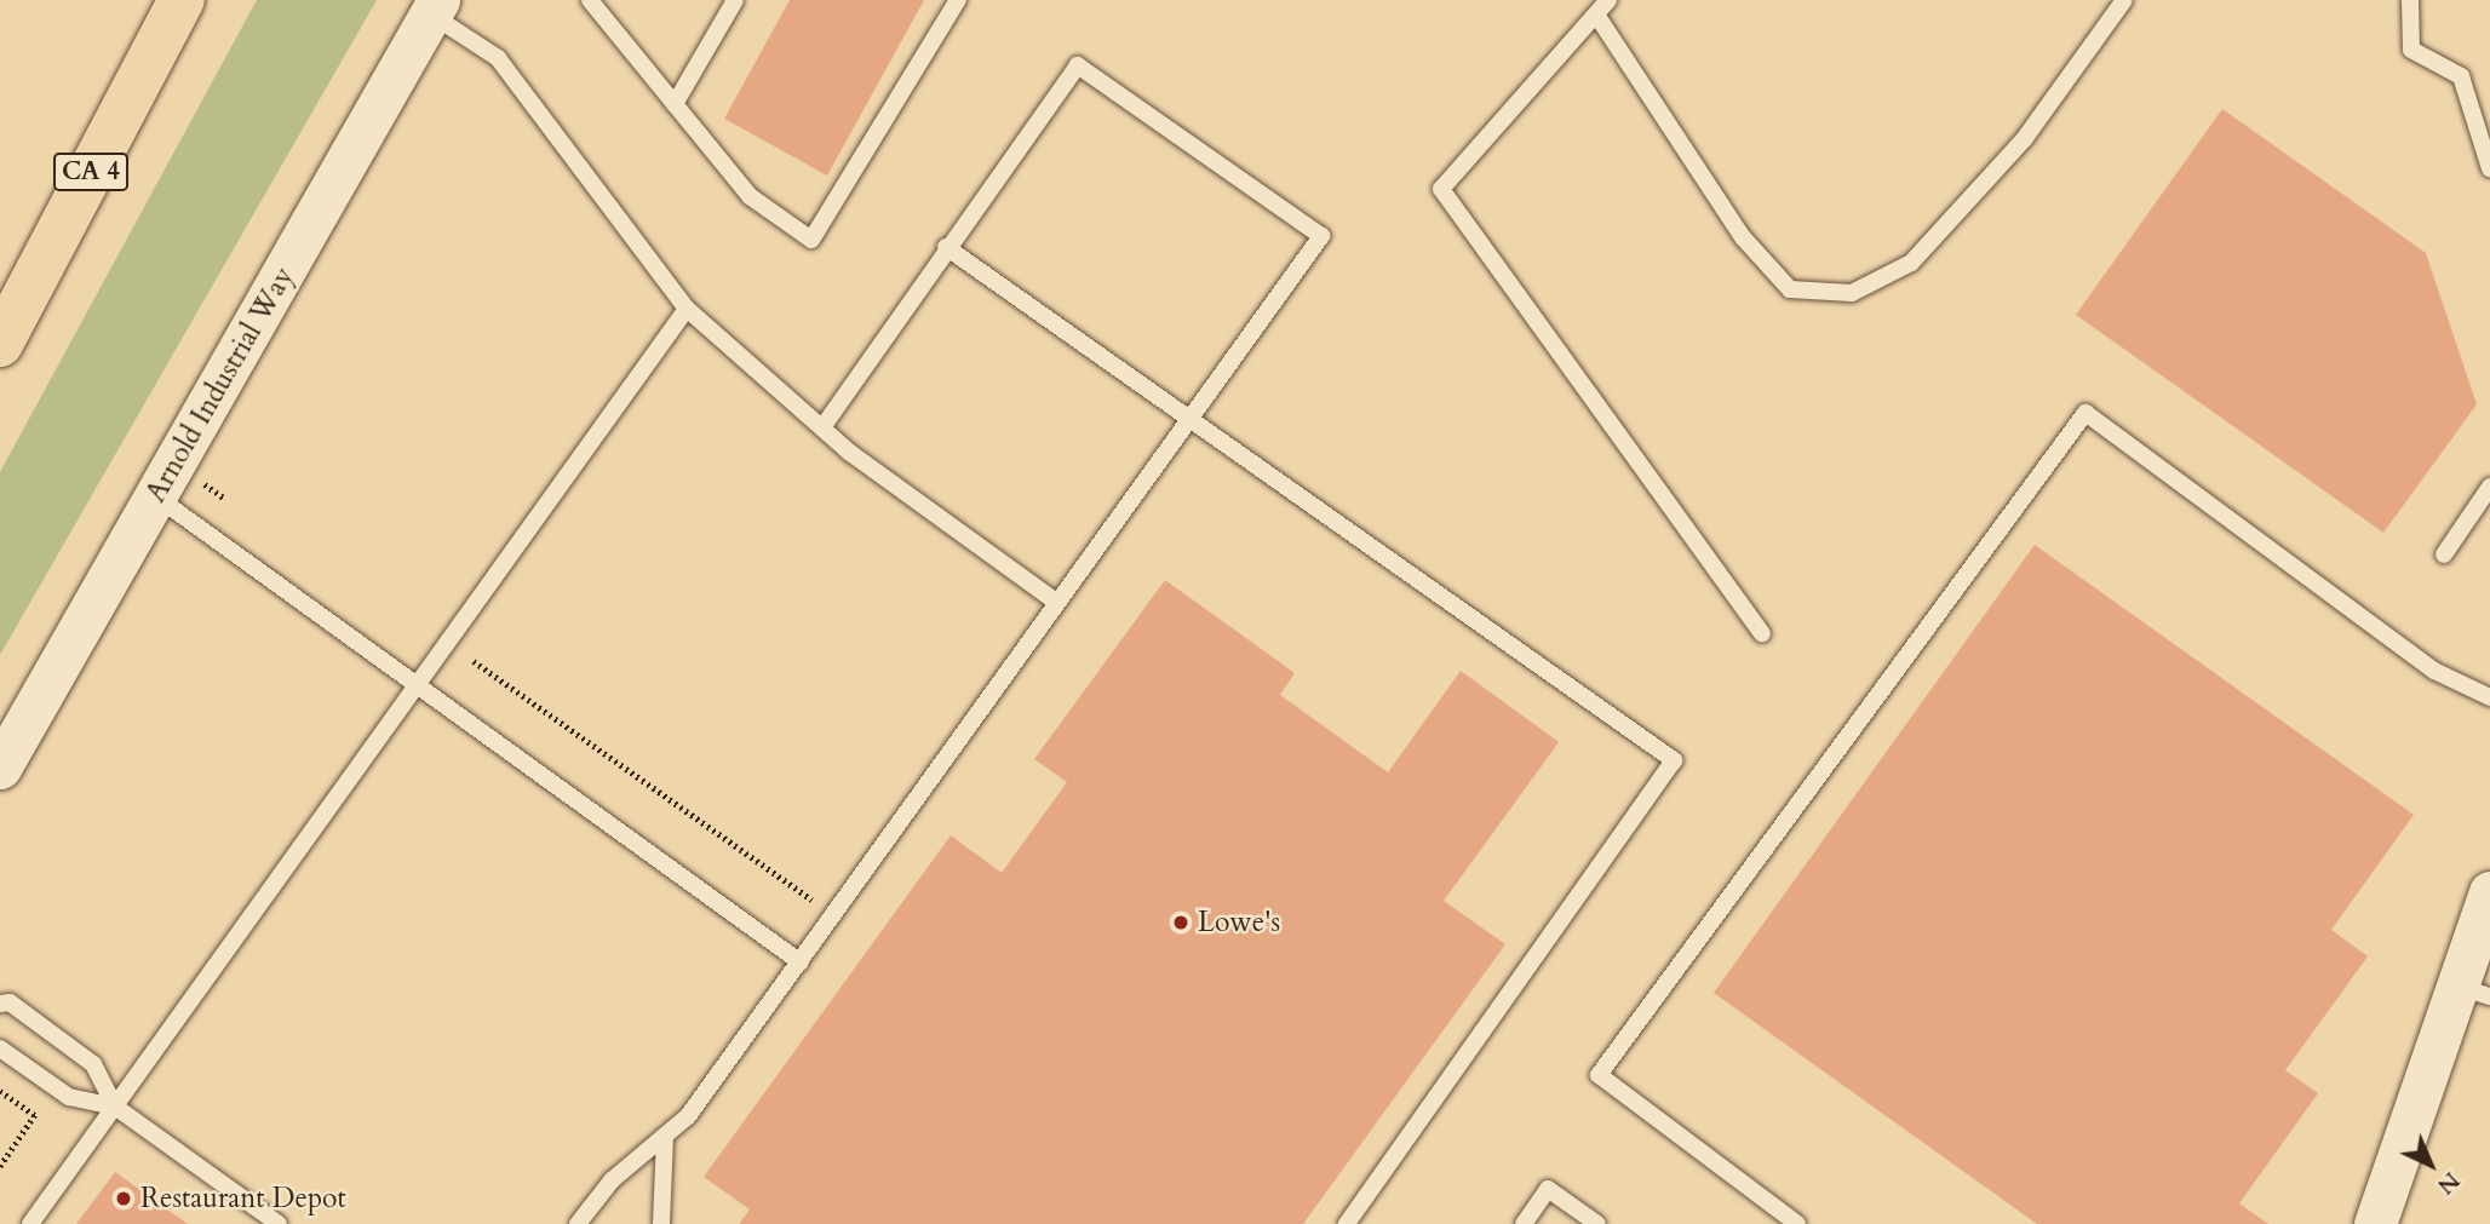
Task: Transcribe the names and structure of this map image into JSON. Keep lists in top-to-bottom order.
{
  "streets": {
    "highway": ["CA 4"],
    "street": ["Arnold Industrial Way"]
  },
  "places": ["Lowe's", "Restaurant Depot"],
  "north": "bottom right"
}
